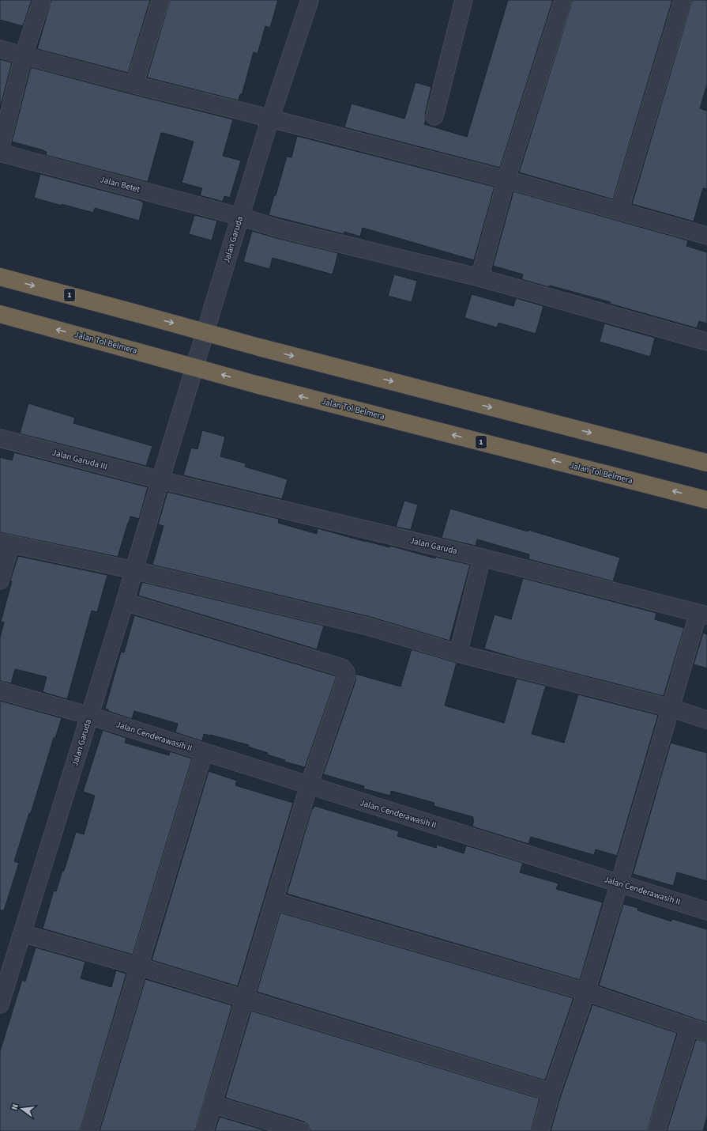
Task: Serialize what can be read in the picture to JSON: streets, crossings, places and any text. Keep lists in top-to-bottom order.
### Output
{
  "streets": {
    "highway": ["1", "Jalan Tol Belmera"],
    "street": [
      "Jalan Betet",
      "Jalan Garuda",
      "Jalan Garuda III",
      "Jalan Cenderawasih II"
    ]
  },
  "crossings": [
    ["Jalan Betet", "Jalan Garuda"],
    ["Jalan Garuda", "Jalan Garuda III"],
    ["Jalan Garuda", "Jalan Cenderawasih II"]
  ],
  "north": "left"
}
